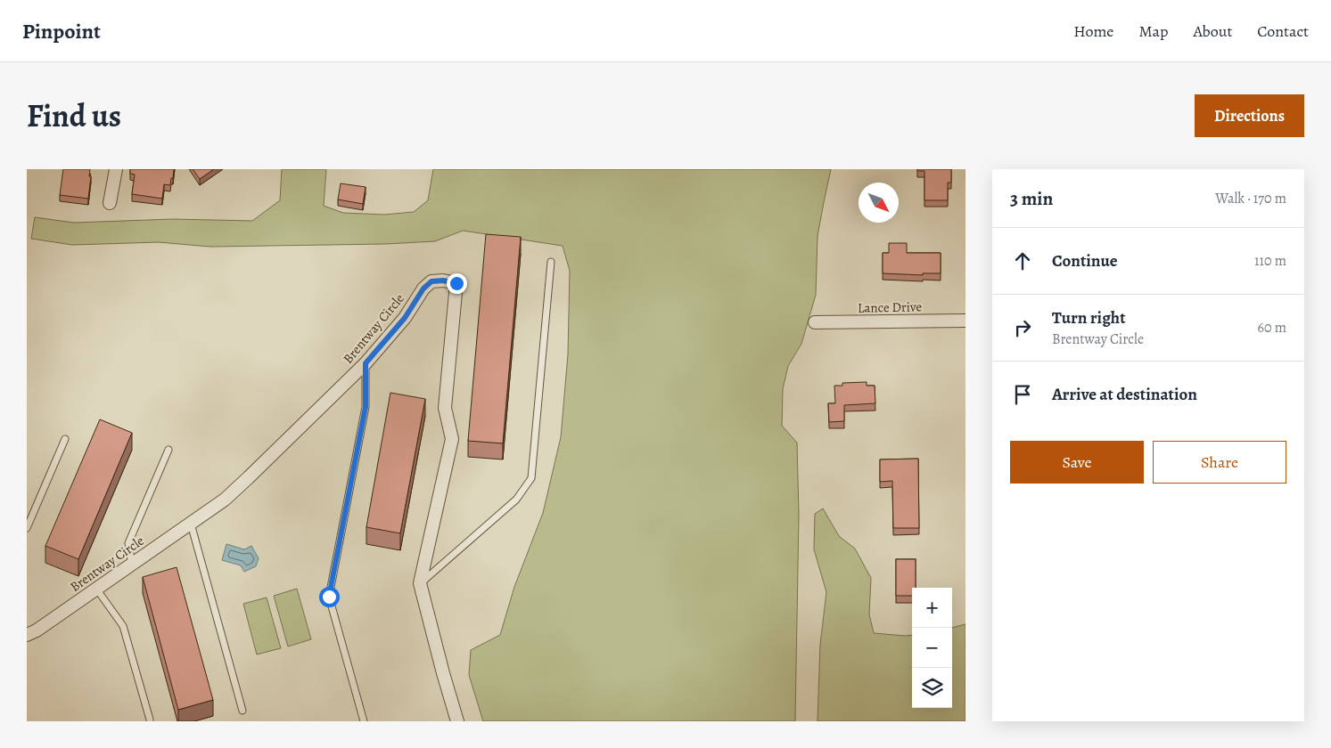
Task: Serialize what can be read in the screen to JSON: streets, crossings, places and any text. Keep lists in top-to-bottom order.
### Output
{
  "streets": {
    "street": ["Lance Drive", "Brentway Circle"]
  },
  "north": "bottom right",
  "page": {
    "header": "Pinpoint",
    "nav": [
      "Home",
      "Map",
      "About",
      "Contact"
    ],
    "title": "Find us",
    "buttons": [
      "Directions",
      ["Save", "Share"]
    ],
    "heading": ["3 min", "Walk · 170 m"],
    "list": [
      ["Continue", "110 m"],
      ["Turn right", "Brentway Circle", "60 m"],
      "Arrive at destination"
    ],
    "map_buttons": ["+", "−"]
  }
}
